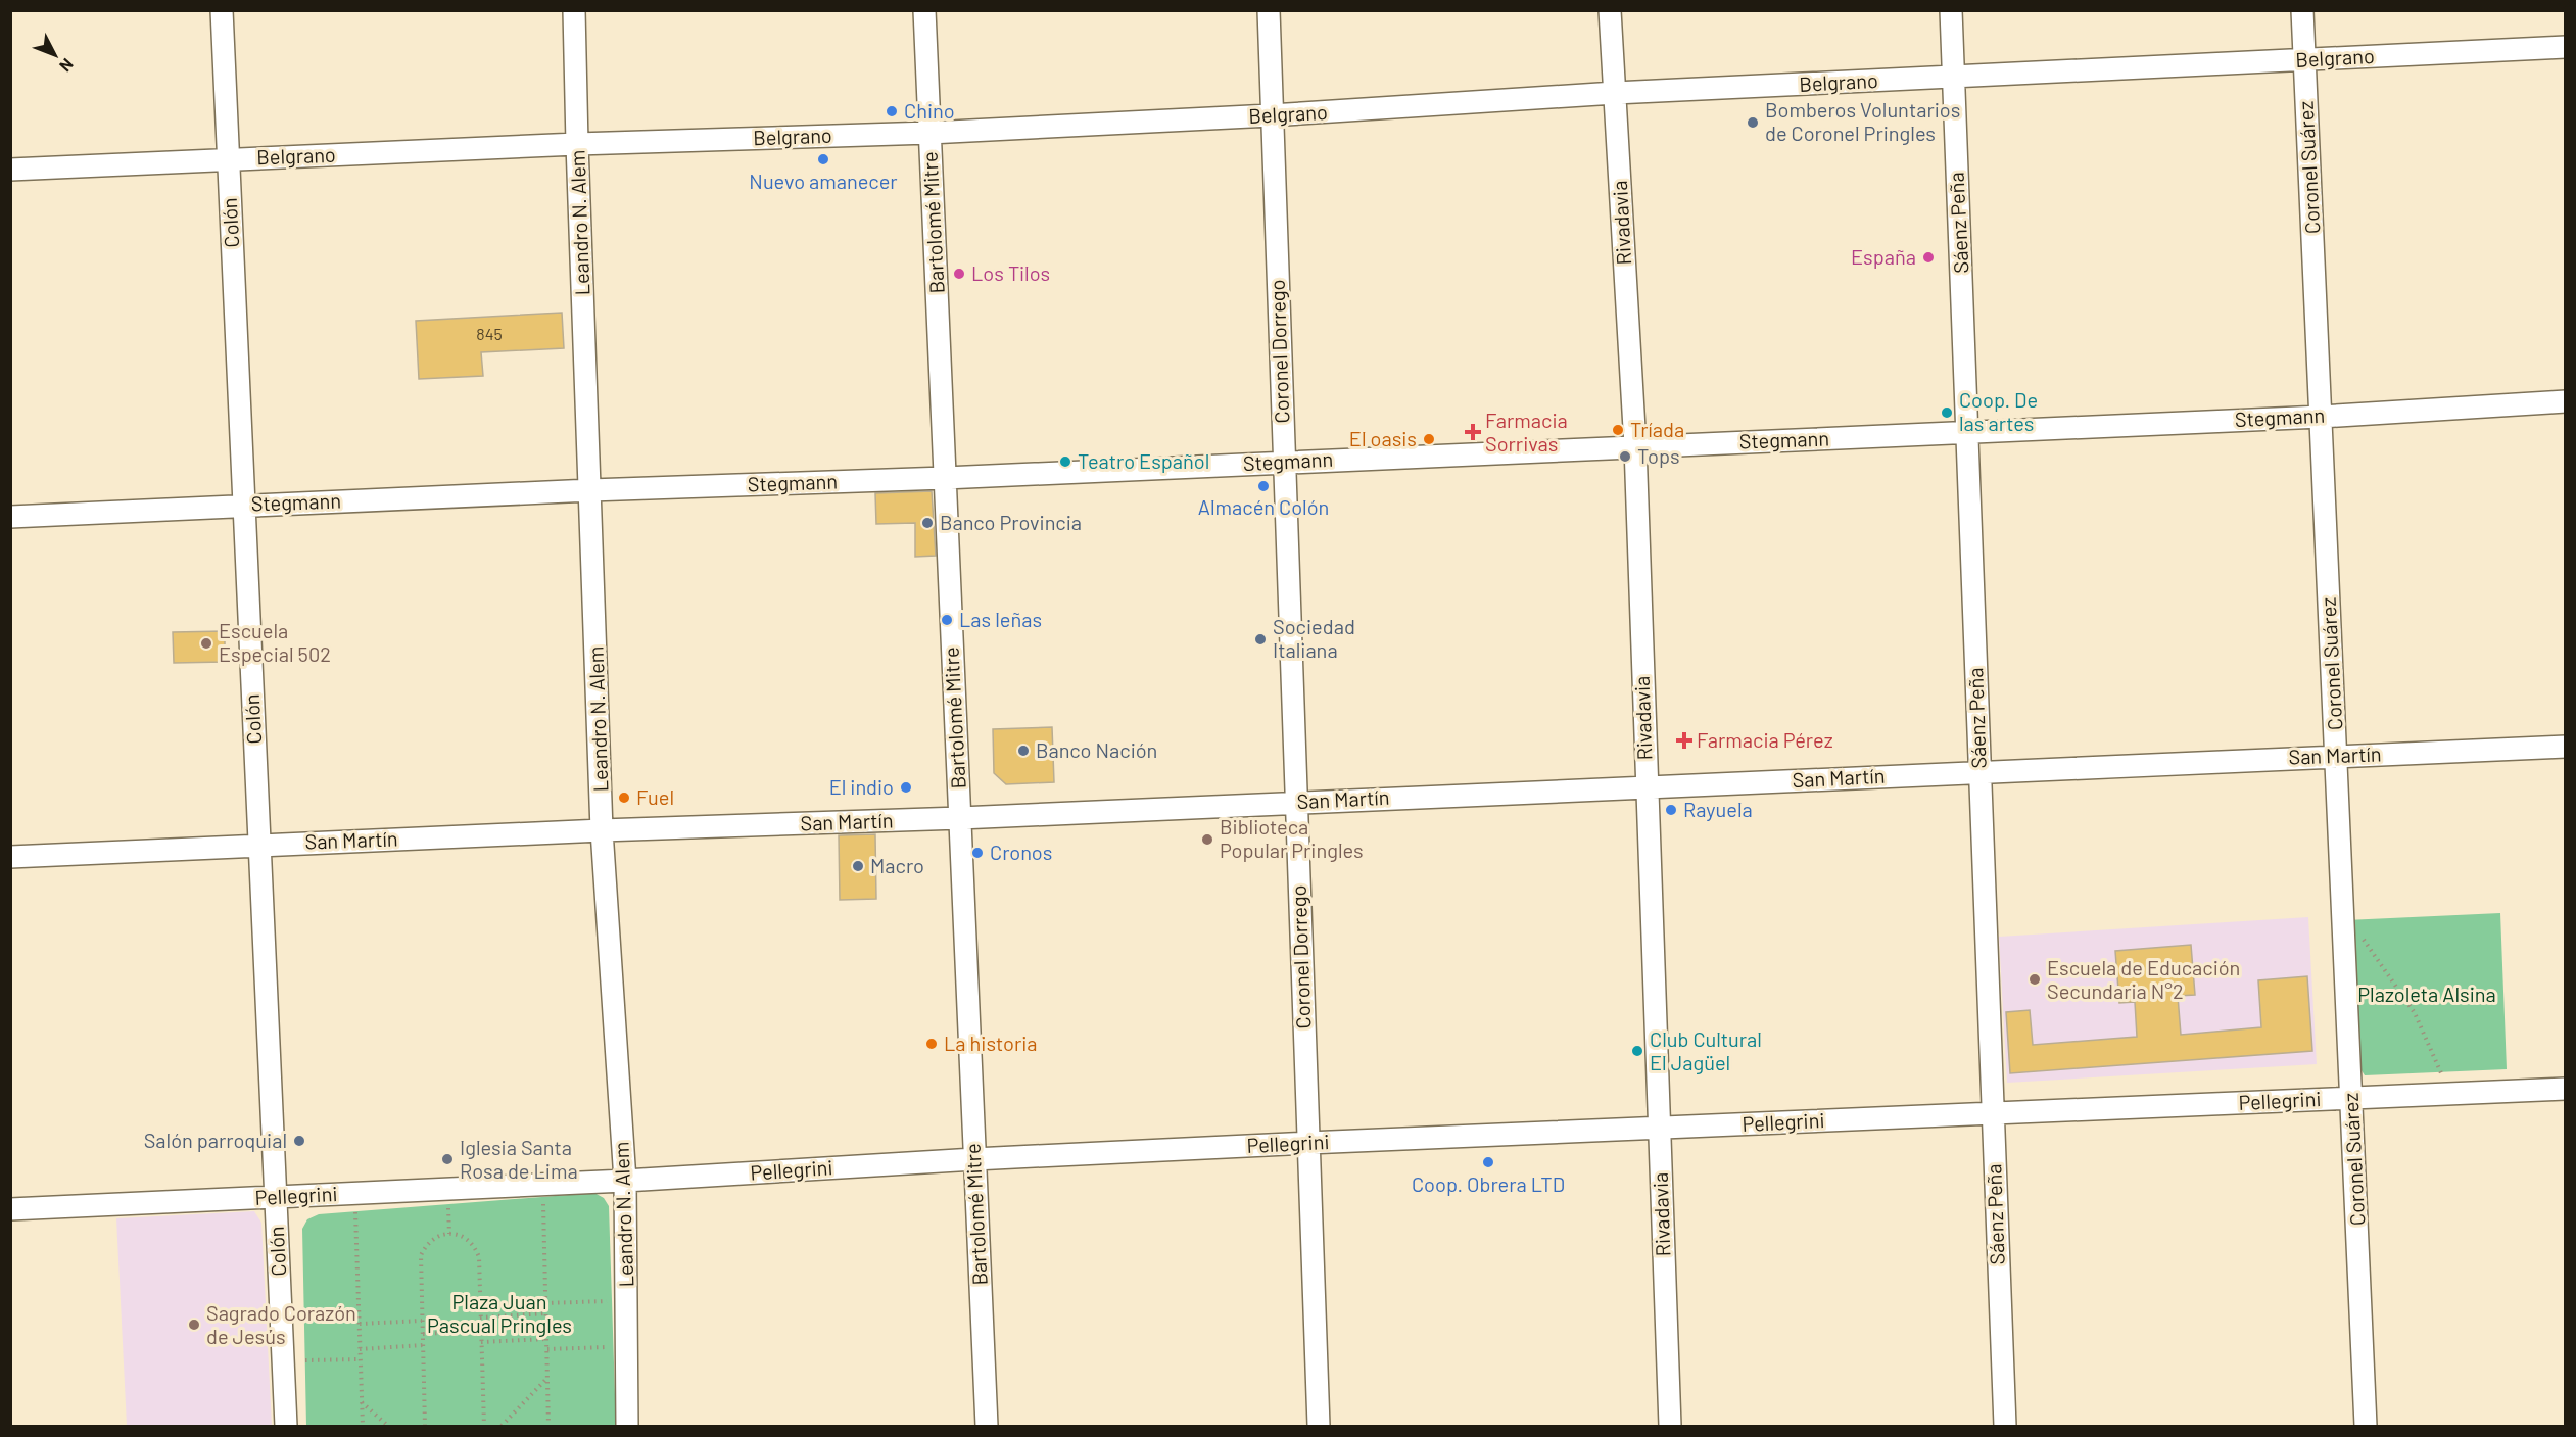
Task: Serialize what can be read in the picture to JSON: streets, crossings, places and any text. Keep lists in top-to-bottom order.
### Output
{
  "streets": {
    "street": [
      "Belgrano",
      "Coronel Suárez",
      "Colón",
      "Leandro N. Alem",
      "Bartolomé Mitre",
      "Rivadavia",
      "Sáenz Peña",
      "Coronel Dorrego",
      "Stegmann",
      "San Martín",
      "Pellegrini"
    ]
  },
  "crossings": [
    ["Belgrano", "Coronel Suárez"],
    ["Belgrano", "Colón"],
    ["Belgrano", "Leandro N. Alem"],
    ["Belgrano", "Bartolomé Mitre"],
    ["Belgrano", "Rivadavia"],
    ["Belgrano", "Sáenz Peña"],
    ["Belgrano", "Coronel Dorrego"],
    ["Coronel Suárez", "Stegmann"],
    ["Coronel Suárez", "San Martín"],
    ["Coronel Suárez", "Pellegrini"],
    ["Colón", "Stegmann"],
    ["Colón", "San Martín"],
    ["Colón", "Pellegrini"],
    ["Leandro N. Alem", "Stegmann"],
    ["Leandro N. Alem", "San Martín"],
    ["Leandro N. Alem", "Pellegrini"],
    ["Bartolomé Mitre", "Stegmann"],
    ["Bartolomé Mitre", "San Martín"],
    ["Bartolomé Mitre", "Pellegrini"],
    ["Rivadavia", "Stegmann"],
    ["Rivadavia", "San Martín"],
    ["Rivadavia", "Pellegrini"],
    ["Sáenz Peña", "Stegmann"],
    ["Sáenz Peña", "San Martín"],
    ["Sáenz Peña", "Pellegrini"],
    ["Coronel Dorrego", "Stegmann"],
    ["Coronel Dorrego", "San Martín"],
    ["Coronel Dorrego", "Pellegrini"]
  ],
  "parks": ["Plazoleta Alsina", "Plaza Juan Pascual Pringles"],
  "places": {
    "other": [
      "Chino",
      "Bomberos Voluntarios de Coronel Pringles",
      "Nuevo amanecer",
      "España",
      "Los Tilos",
      "Coop. De las artes",
      "Tríada",
      "El oasis",
      "Tops",
      "Teatro Español",
      "Almacén Colón",
      "Banco Provincia",
      "Las leñas",
      "Sociedad Italiana",
      "Escuela Especial 502",
      "Banco Nación",
      "El indio",
      "Fuel",
      "Rayuela",
      "Biblioteca Popular Pringles",
      "Cronos",
      "Macro",
      "Escuela de Educación Secundaria N°2",
      "La historia",
      "Club Cultural El Jagüel",
      "Salón parroquial",
      "Iglesia Santa Rosa de Lima",
      "Coop. Obrera LTD",
      "Sagrado Corazón de Jesús"
    ],
    "health": ["Farmacia Sorrivas", "Farmacia Pérez"]
  },
  "house_numbers": ["845"],
  "north": "bottom right"
}
